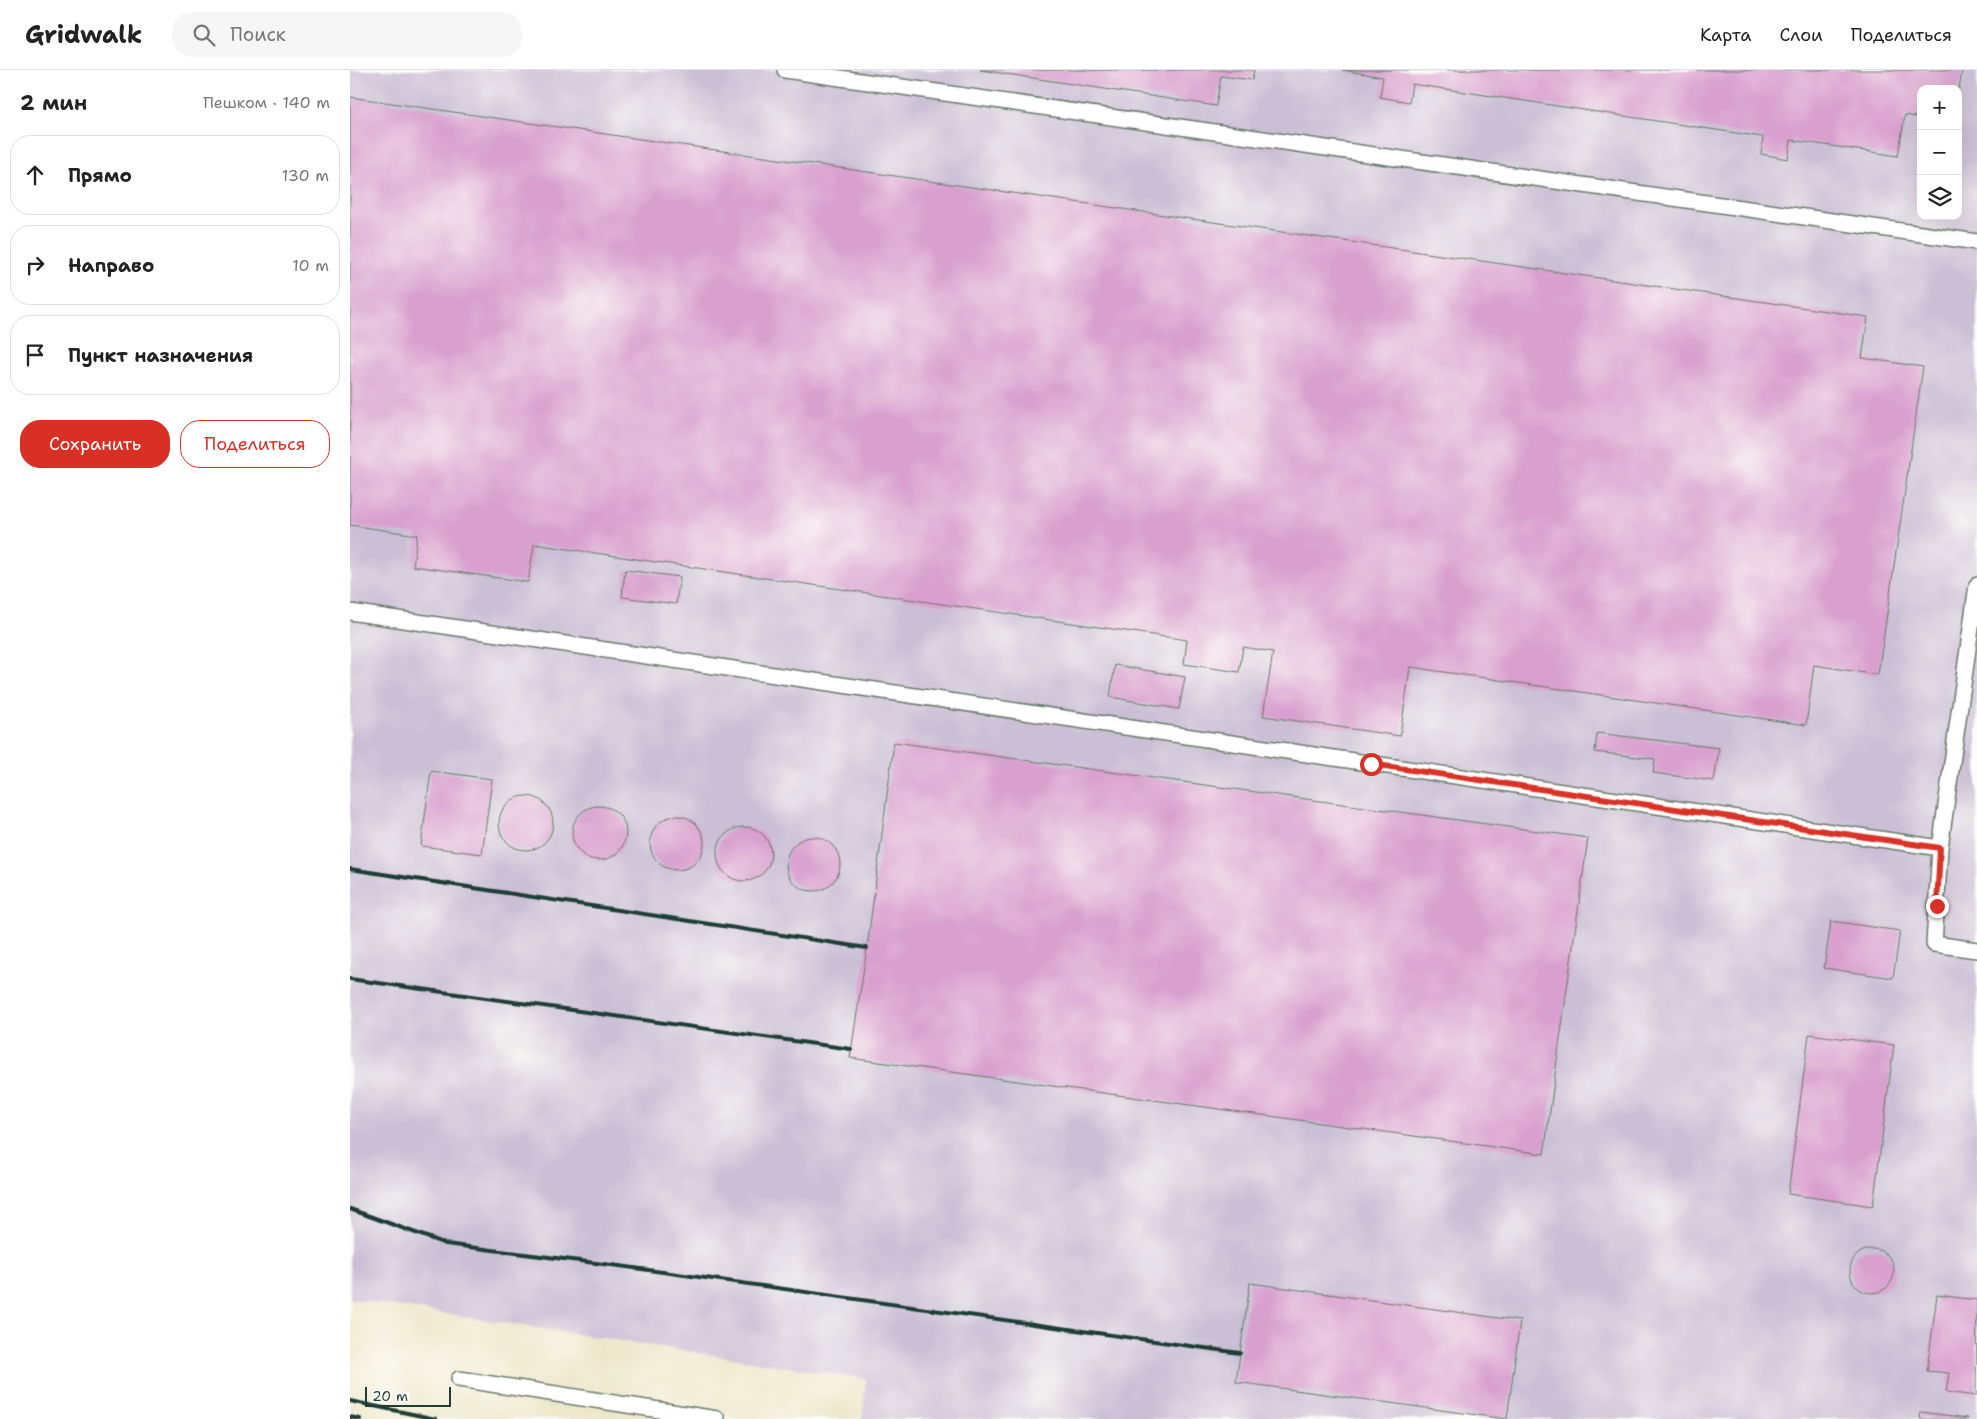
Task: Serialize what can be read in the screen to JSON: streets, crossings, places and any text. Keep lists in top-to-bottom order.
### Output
{
  "scale_bar": "20 m",
  "page": {
    "header": "Gridwalk",
    "search": "Поиск",
    "nav": ["Карта", "Слои", "Поделиться"],
    "heading": ["2 мин", "Пешком · 140 m"],
    "map_buttons": ["+", "−"],
    "list": [
      ["Прямо", "130 m"],
      ["Направо", "10 m"],
      "Пункт назначения"
    ],
    "buttons": ["Сохранить", "Поделиться"],
    "scale": "20 m"
  }
}
